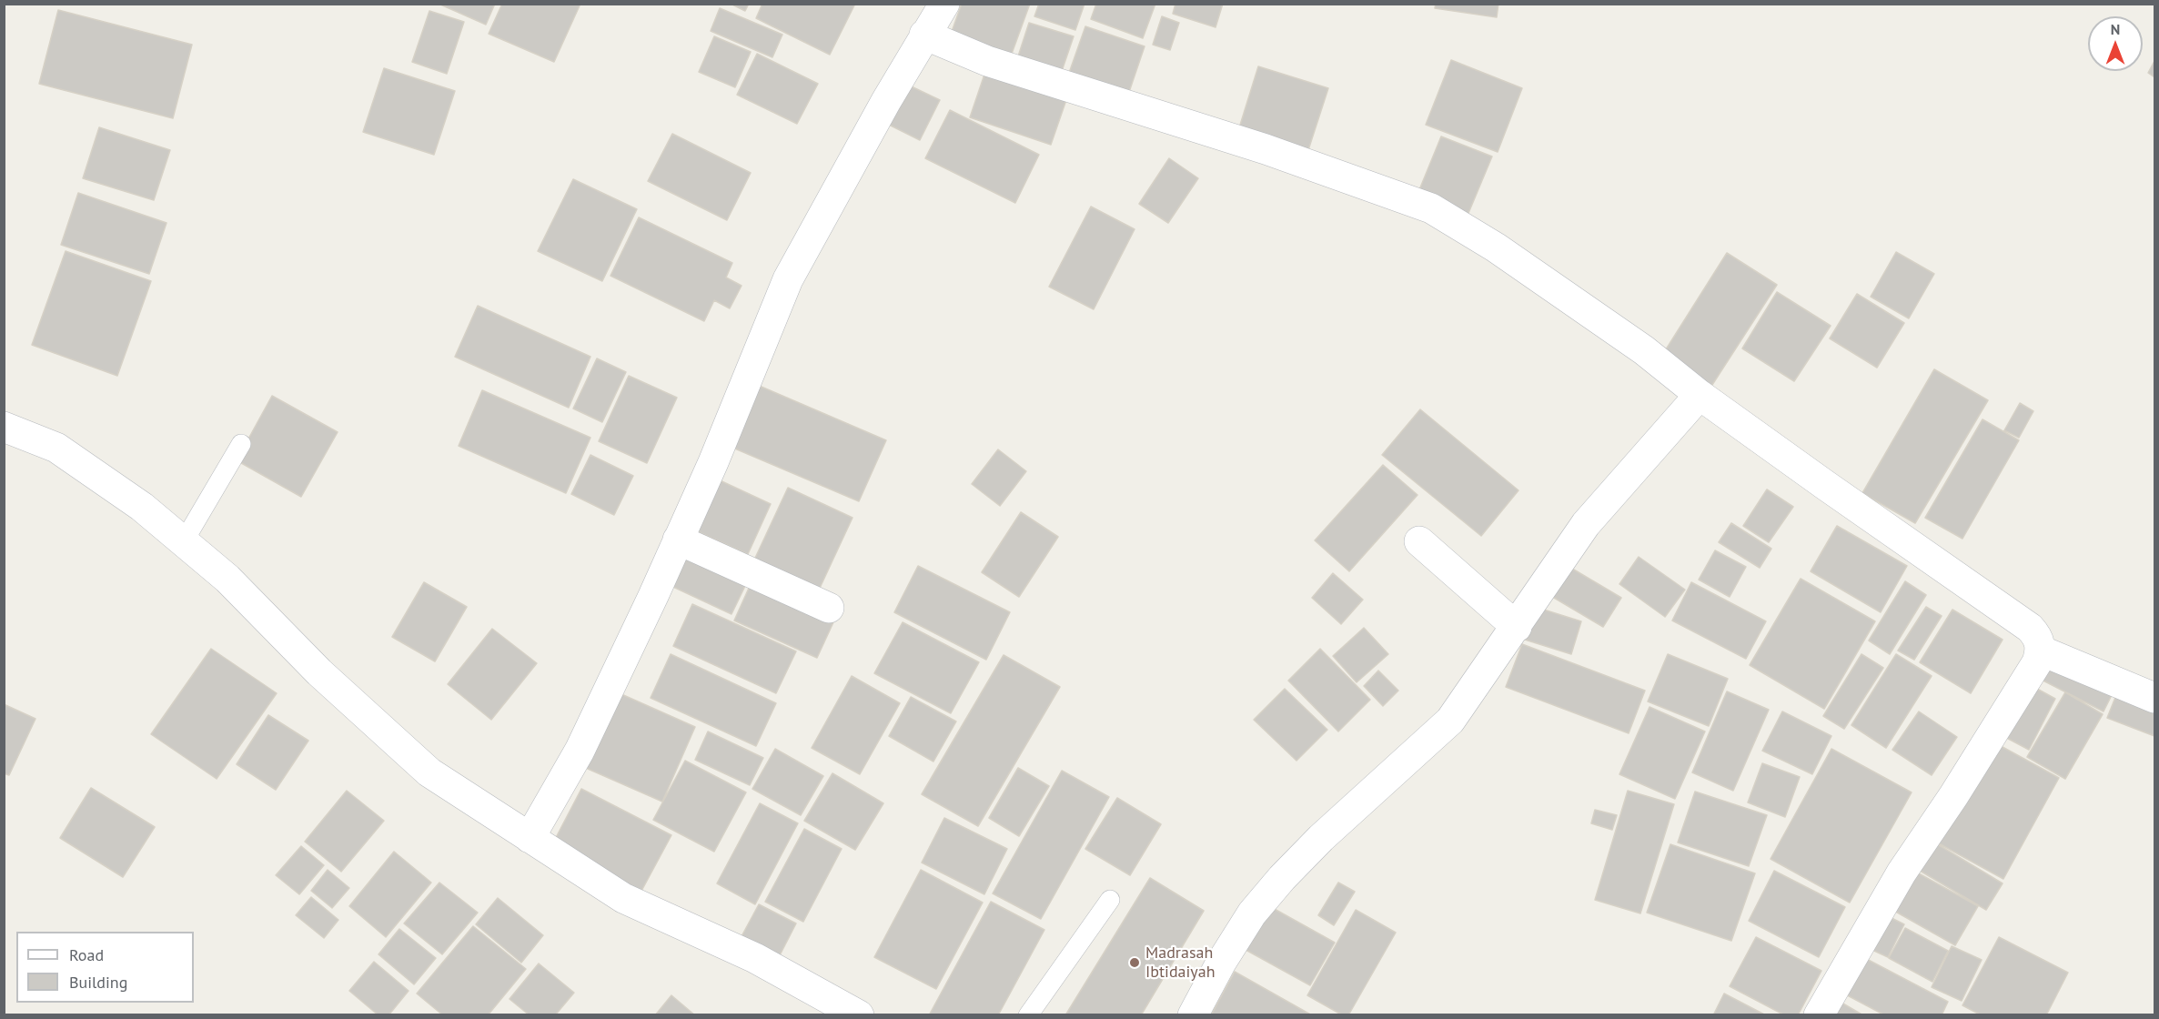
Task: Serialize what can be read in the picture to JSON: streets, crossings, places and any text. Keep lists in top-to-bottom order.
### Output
{
  "places": ["Madrasah Ibtidaiyah"],
  "legend": ["Road", "Building"],
  "north": "top"
}
